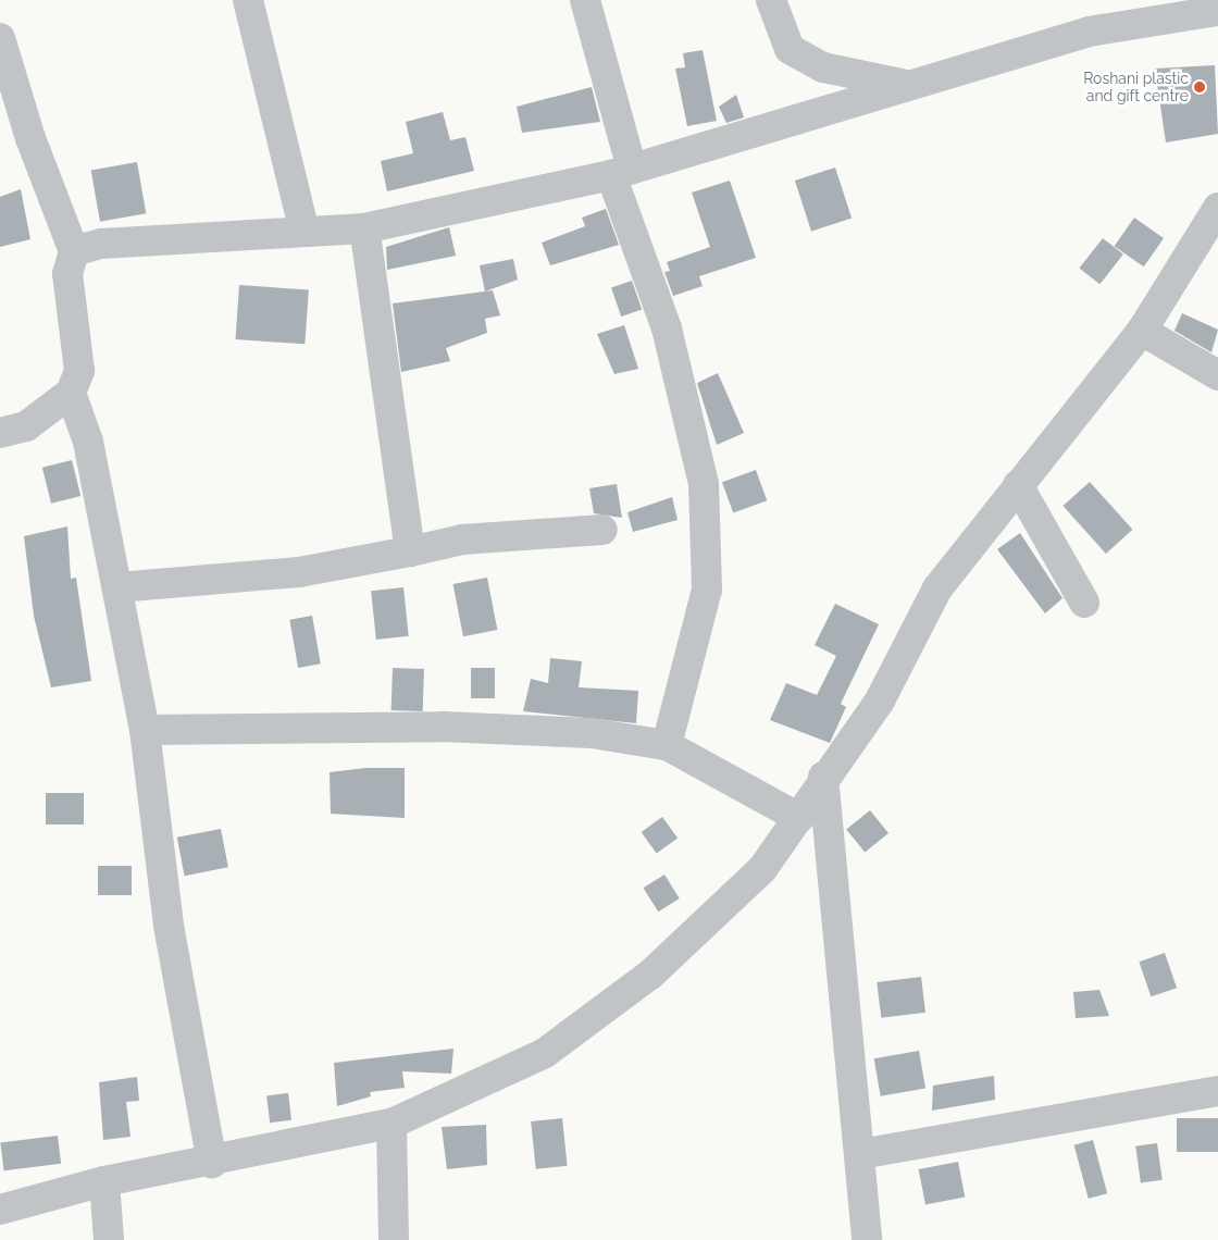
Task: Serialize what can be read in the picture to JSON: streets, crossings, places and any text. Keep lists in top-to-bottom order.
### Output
{
  "places": ["Roshani plastic and gift centre"]
}
